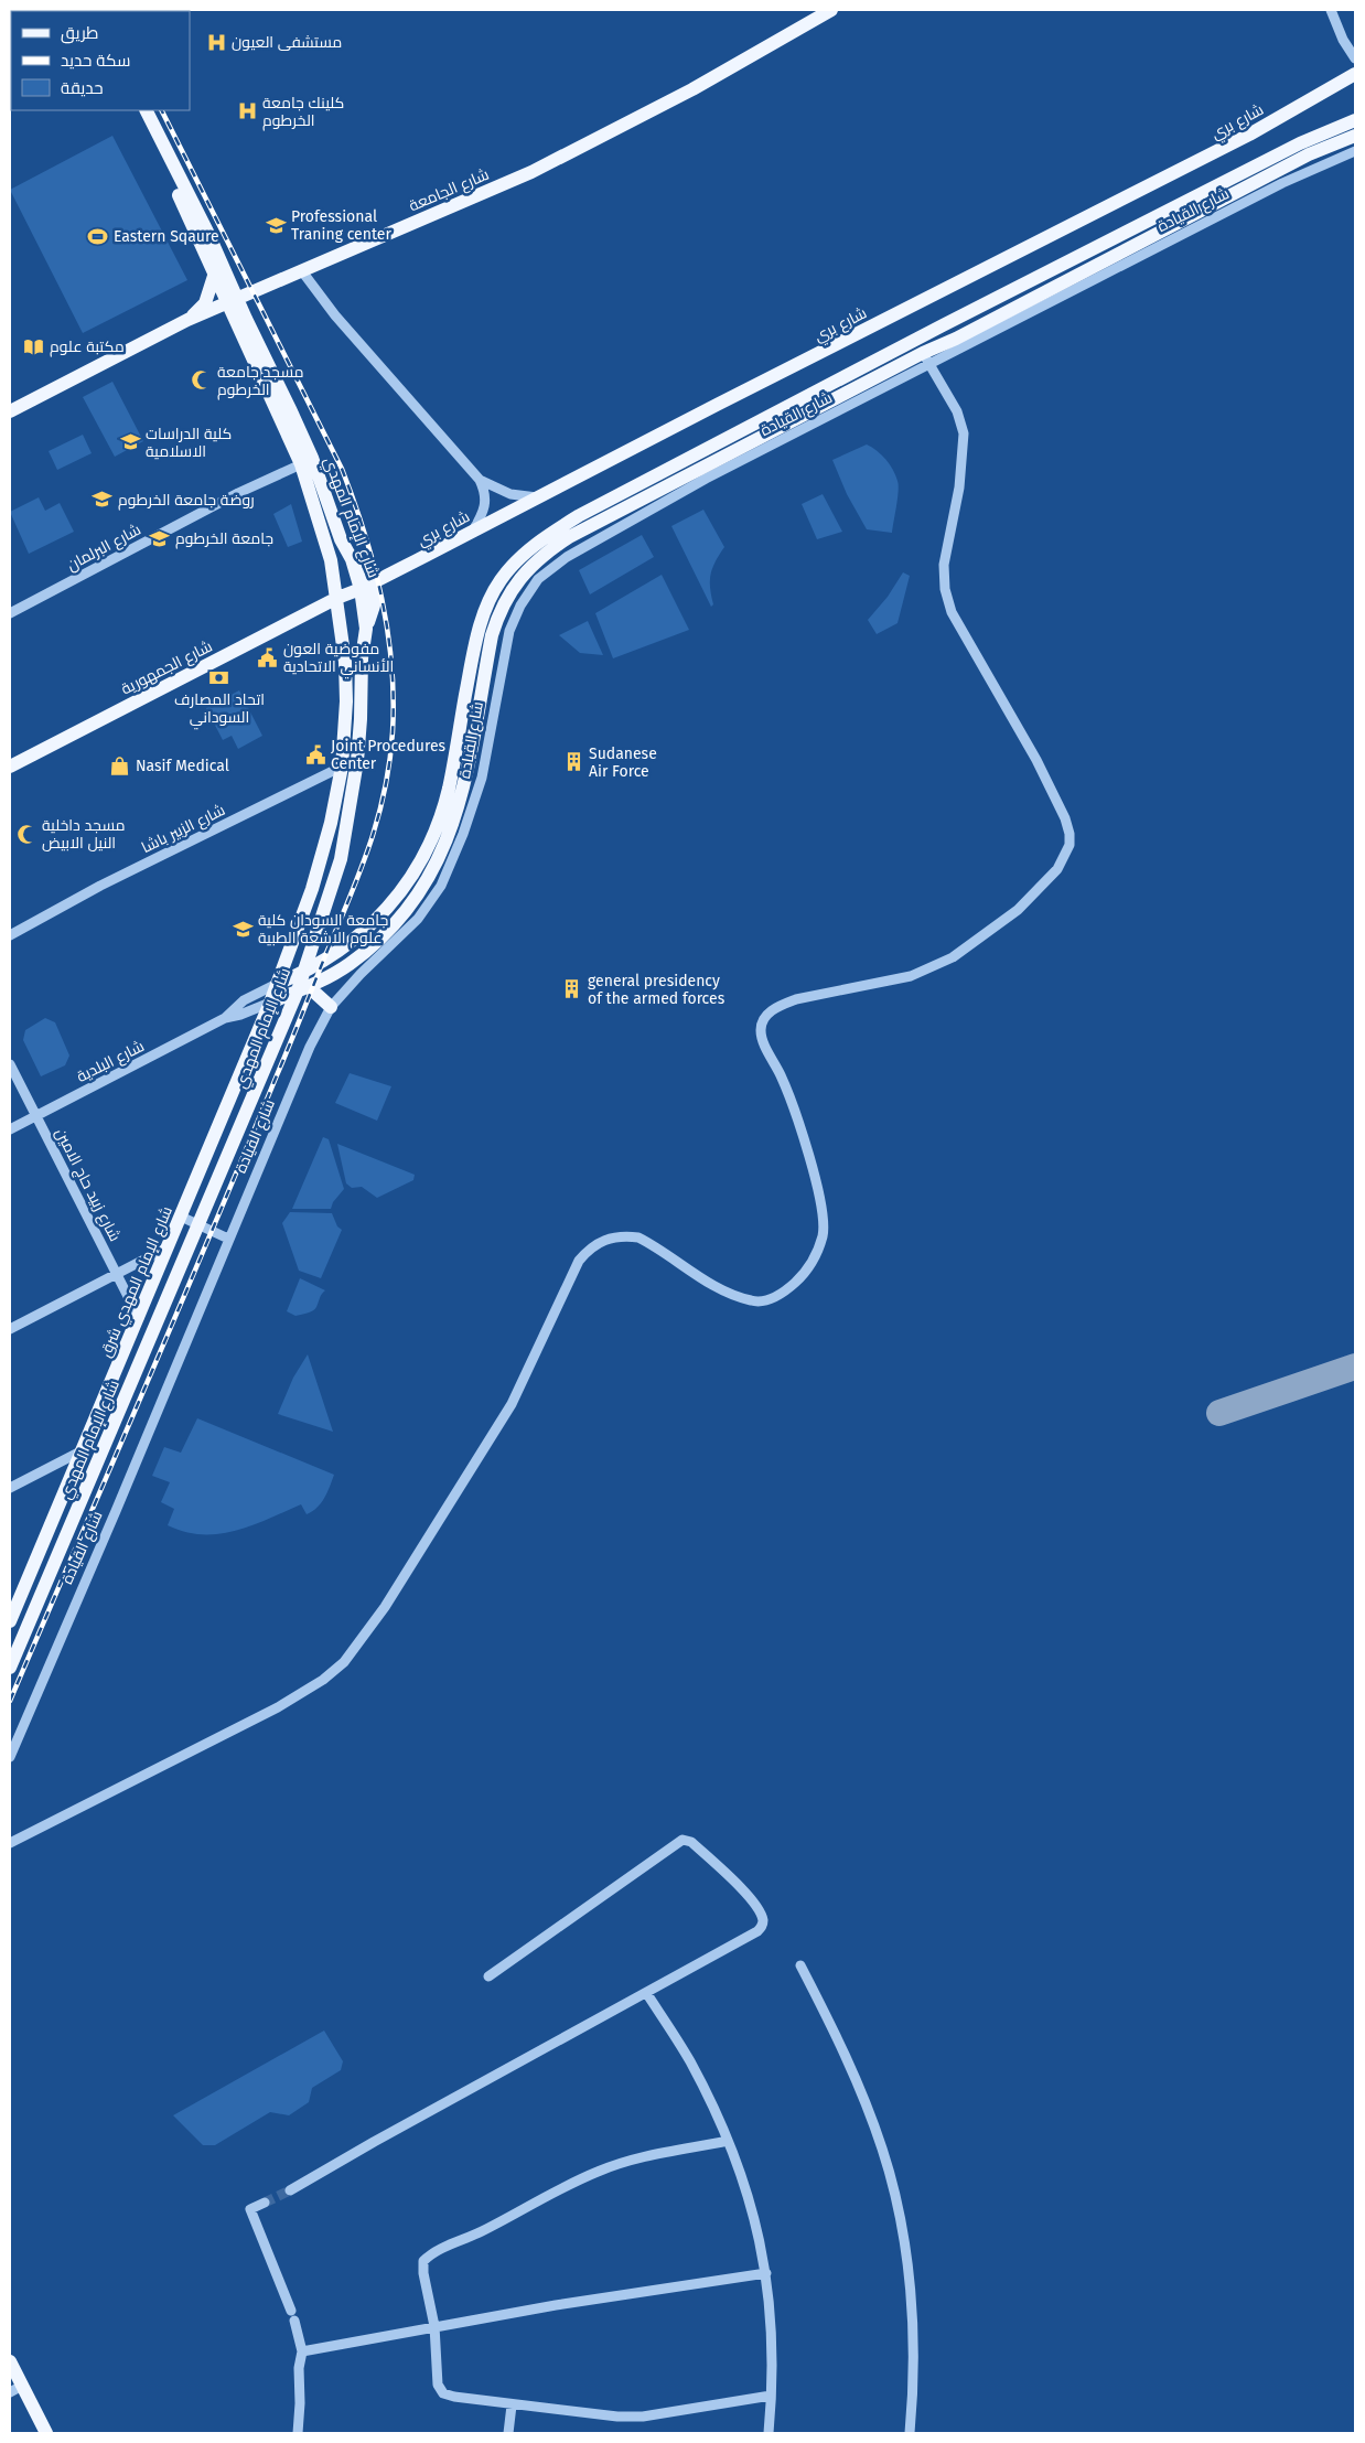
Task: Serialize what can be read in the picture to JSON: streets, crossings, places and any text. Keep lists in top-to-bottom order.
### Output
{
  "streets": {
    "main road": [
      "شارع بري",
      "شارع الجامعة",
      "شارع القيادة",
      "شارع الإمام المهدي",
      "شارع الجمهورية",
      "شارع الإمام المهدي شرق"
    ],
    "street": [
      "شارع البرلمان",
      "شارع الزبير باشا",
      "شارع البلدية",
      "شارع زبيد حاج الامين"
    ]
  },
  "crossings": [
    ["شارع بري", "شارع الإمام المهدي"],
    ["شارع بري", "شارع الجمهورية"],
    ["شارع الجامعة", "شارع الإمام المهدي"],
    ["شارع القيادة", "شارع الإمام المهدي"],
    ["شارع القيادة", "شارع الإمام المهدي شرق"],
    ["شارع الإمام المهدي", "شارع البرلمان"],
    ["شارع الإمام المهدي", "شارع الجمهورية"],
    ["شارع الإمام المهدي", "شارع الزبير باشا"],
    ["شارع الإمام المهدي", "شارع الإمام المهدي شرق"],
    ["شارع البلدية", "شارع زبيد حاج الامين"],
    ["شارع زبيد حاج الامين", "شارع الإمام المهدي شرق"]
  ],
  "places": {
    "hospital": ["مستشفى العيون", "كلينك جامعة الخرطوم"],
    "school or university": [
      "Professional Traning center",
      "كلية الدراسات الاسلامية",
      "روضة جامعة الخرطوم",
      "جامعة الخرطوم",
      "جامعة السودان كلية علوم الاشعة الطبية"
    ],
    "sports": ["Eastern Sqaure"],
    "library": ["مكتبة علوم"],
    "mosque": ["مسجد جامعة الخرطوم", "مسجد داخلية النيل الابيض"],
    "public building": ["مفوضية العون الأنساني الاتحادية", "Joint Procedures Center"],
    "bank": ["اتحاد المصارف السوداني"],
    "building": ["Sudanese Air Force", "general presidency of the armed forces"],
    "shop": ["Nasif Medical"]
  },
  "legend": ["طريق", "سكة حديد", "حديقة"]
}
